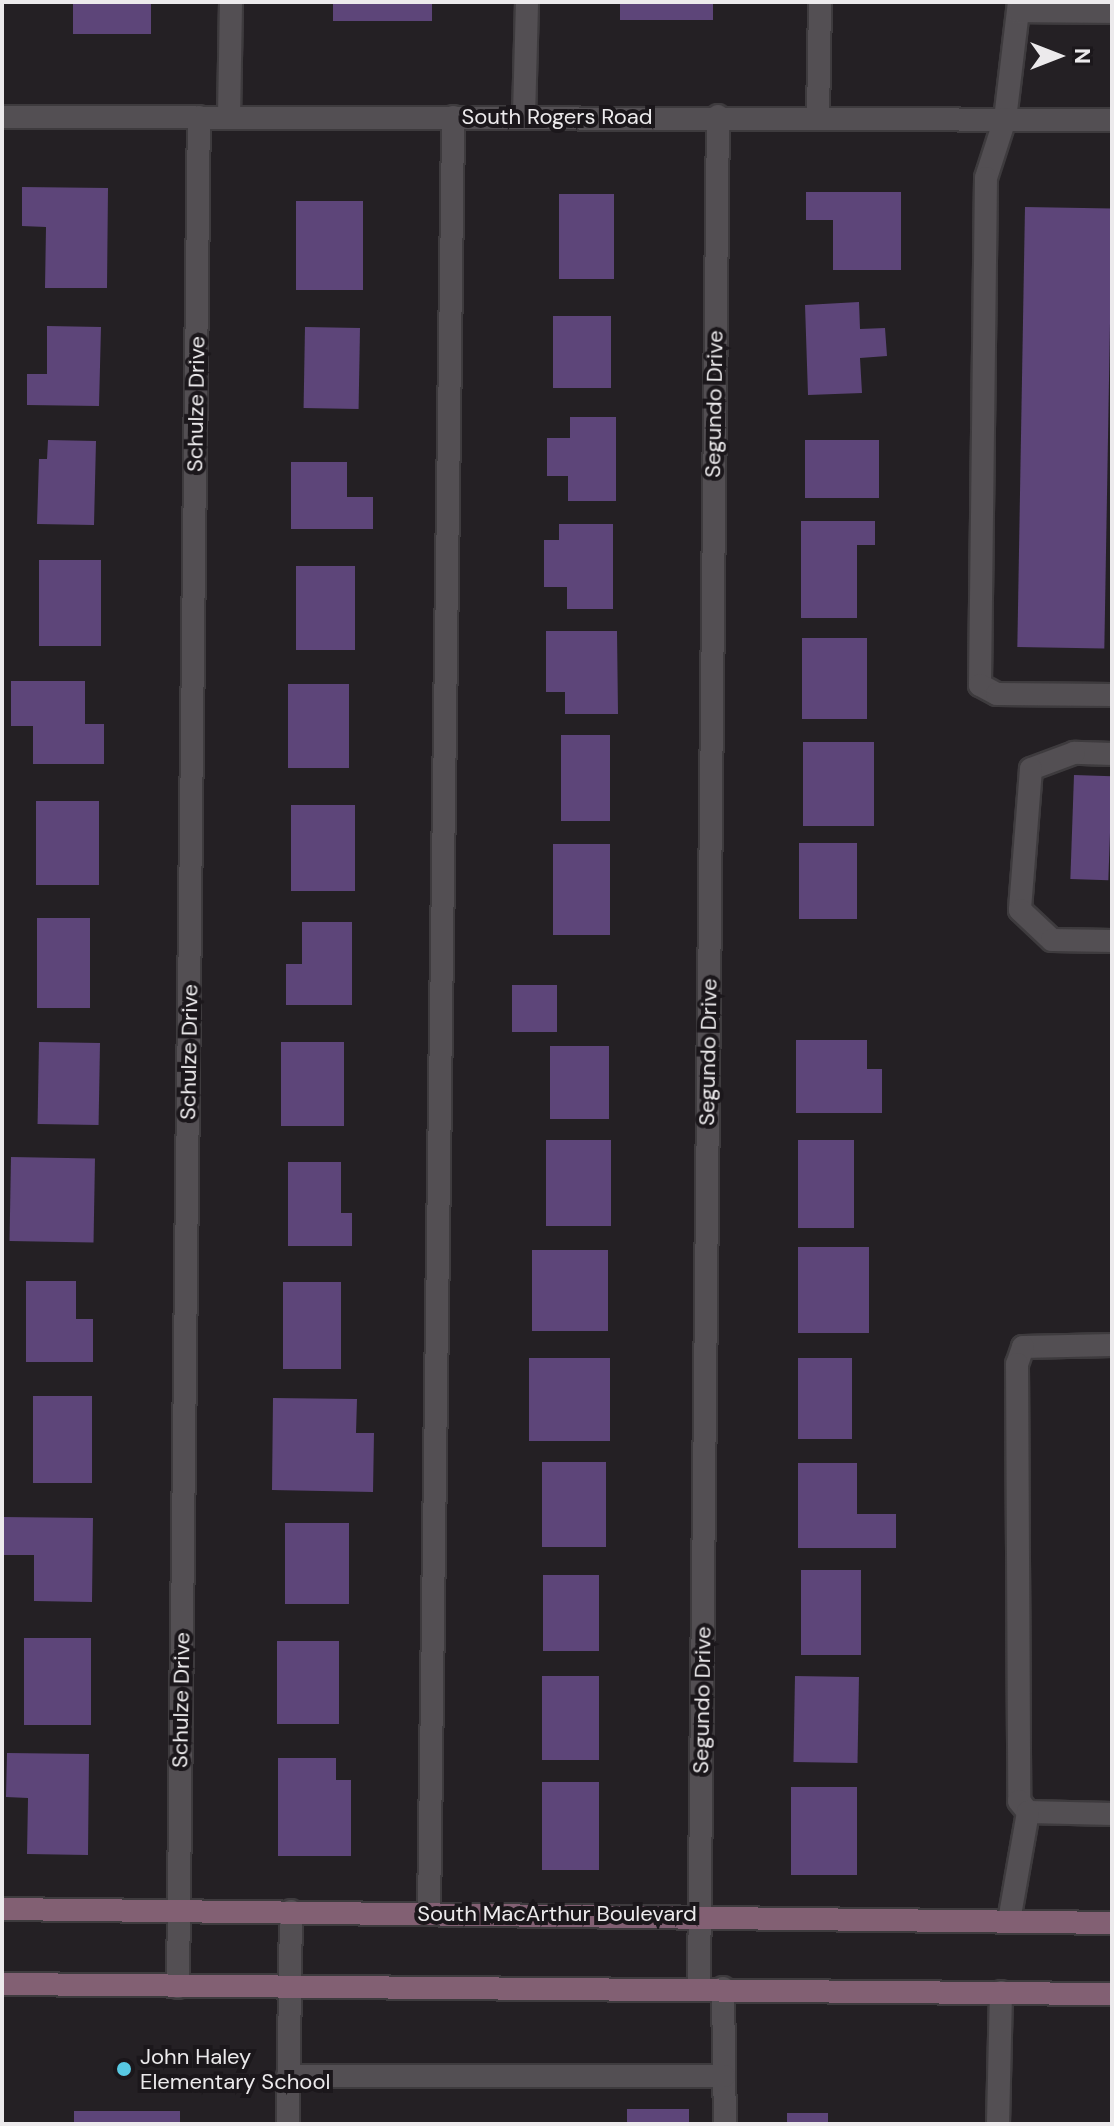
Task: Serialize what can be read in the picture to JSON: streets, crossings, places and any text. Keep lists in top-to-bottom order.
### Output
{
  "streets": {
    "main road": ["South MacArthur Boulevard"],
    "street": ["South Rogers Road", "Schulze Drive", "Segundo Drive"]
  },
  "crossings": [
    ["South Rogers Road", "Schulze Drive"],
    ["South Rogers Road", "Segundo Drive"],
    ["Schulze Drive", "South MacArthur Boulevard"],
    ["Segundo Drive", "South MacArthur Boulevard"]
  ],
  "places": ["John Haley Elementary School"],
  "north": "right"
}
